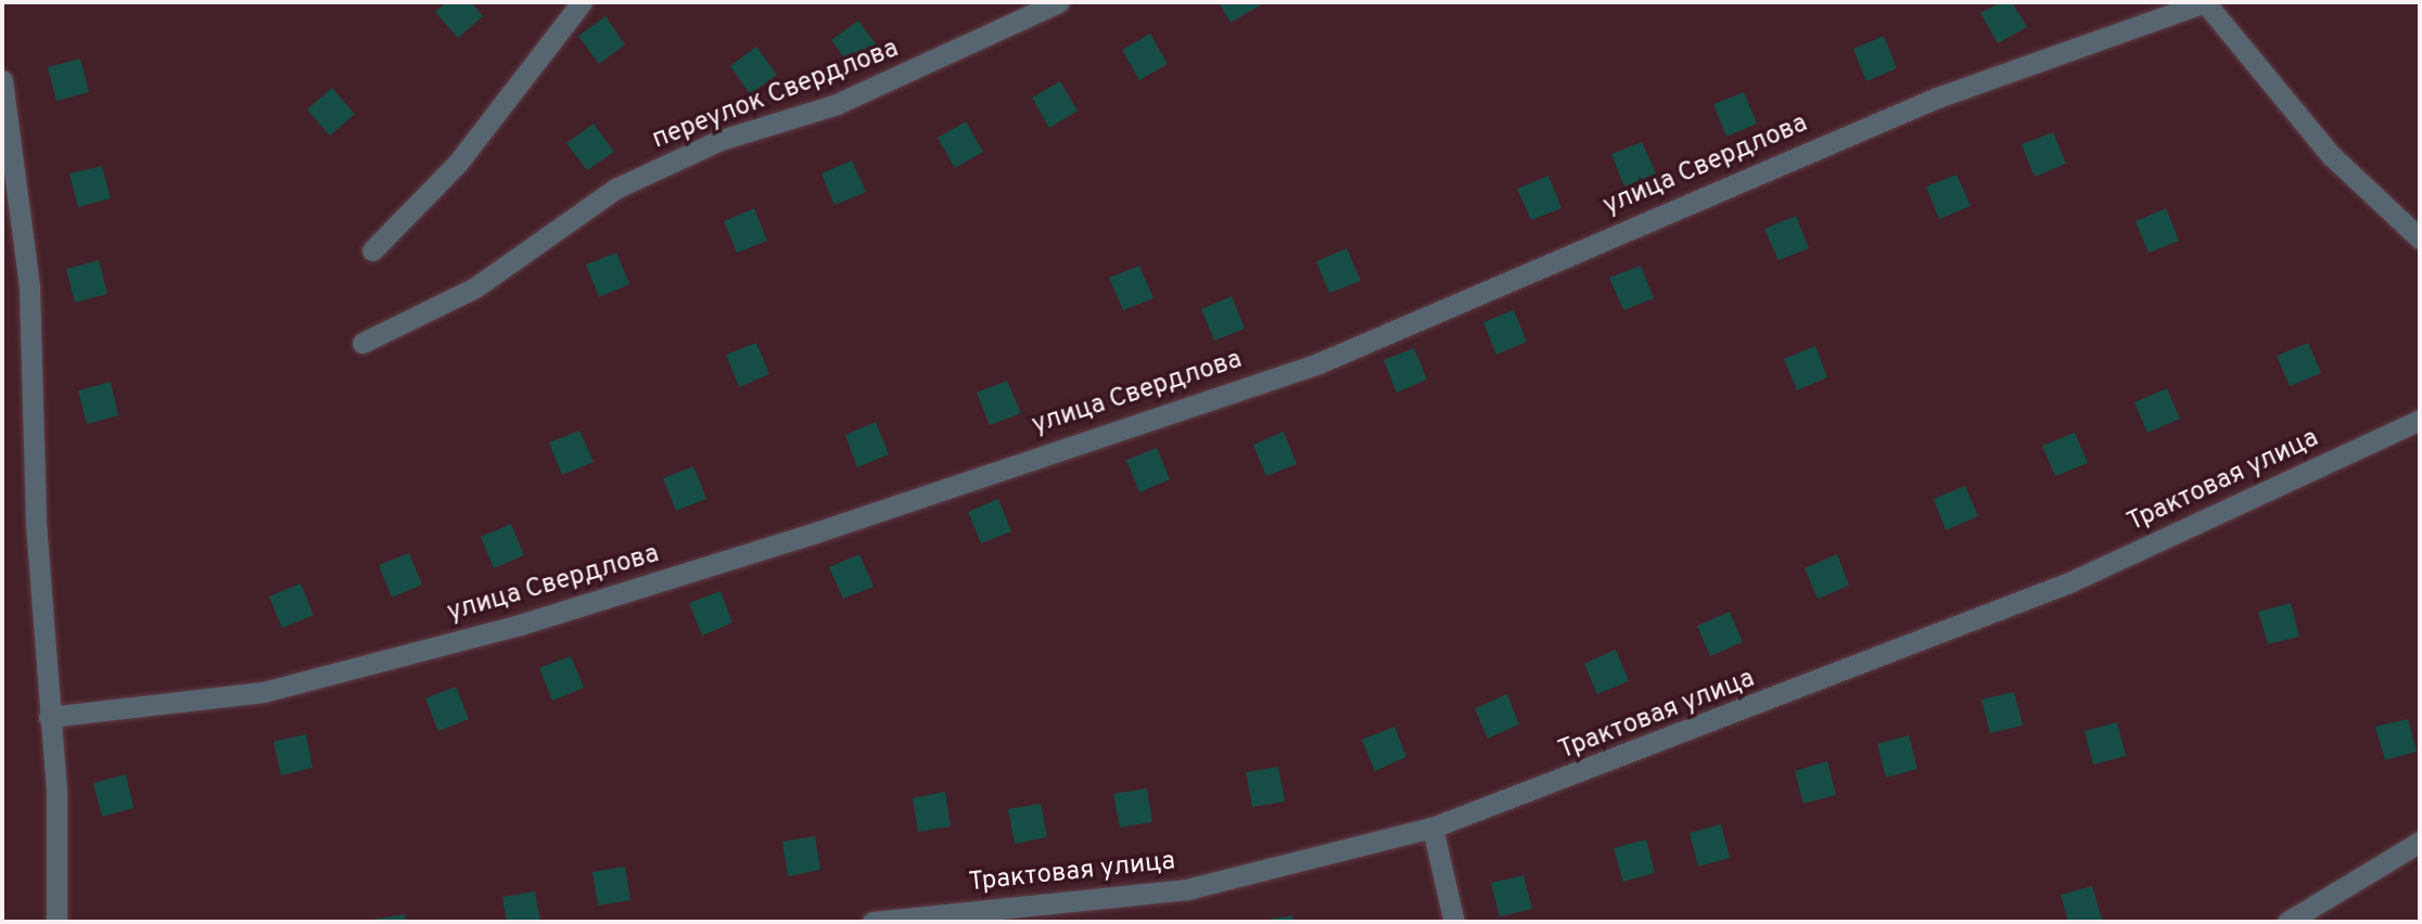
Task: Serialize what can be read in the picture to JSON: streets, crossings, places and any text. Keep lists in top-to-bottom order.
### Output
{
  "streets": {
    "street": ["переулок Свердлова", "улица Свердлова", "Трактовая улица"]
  }
}
